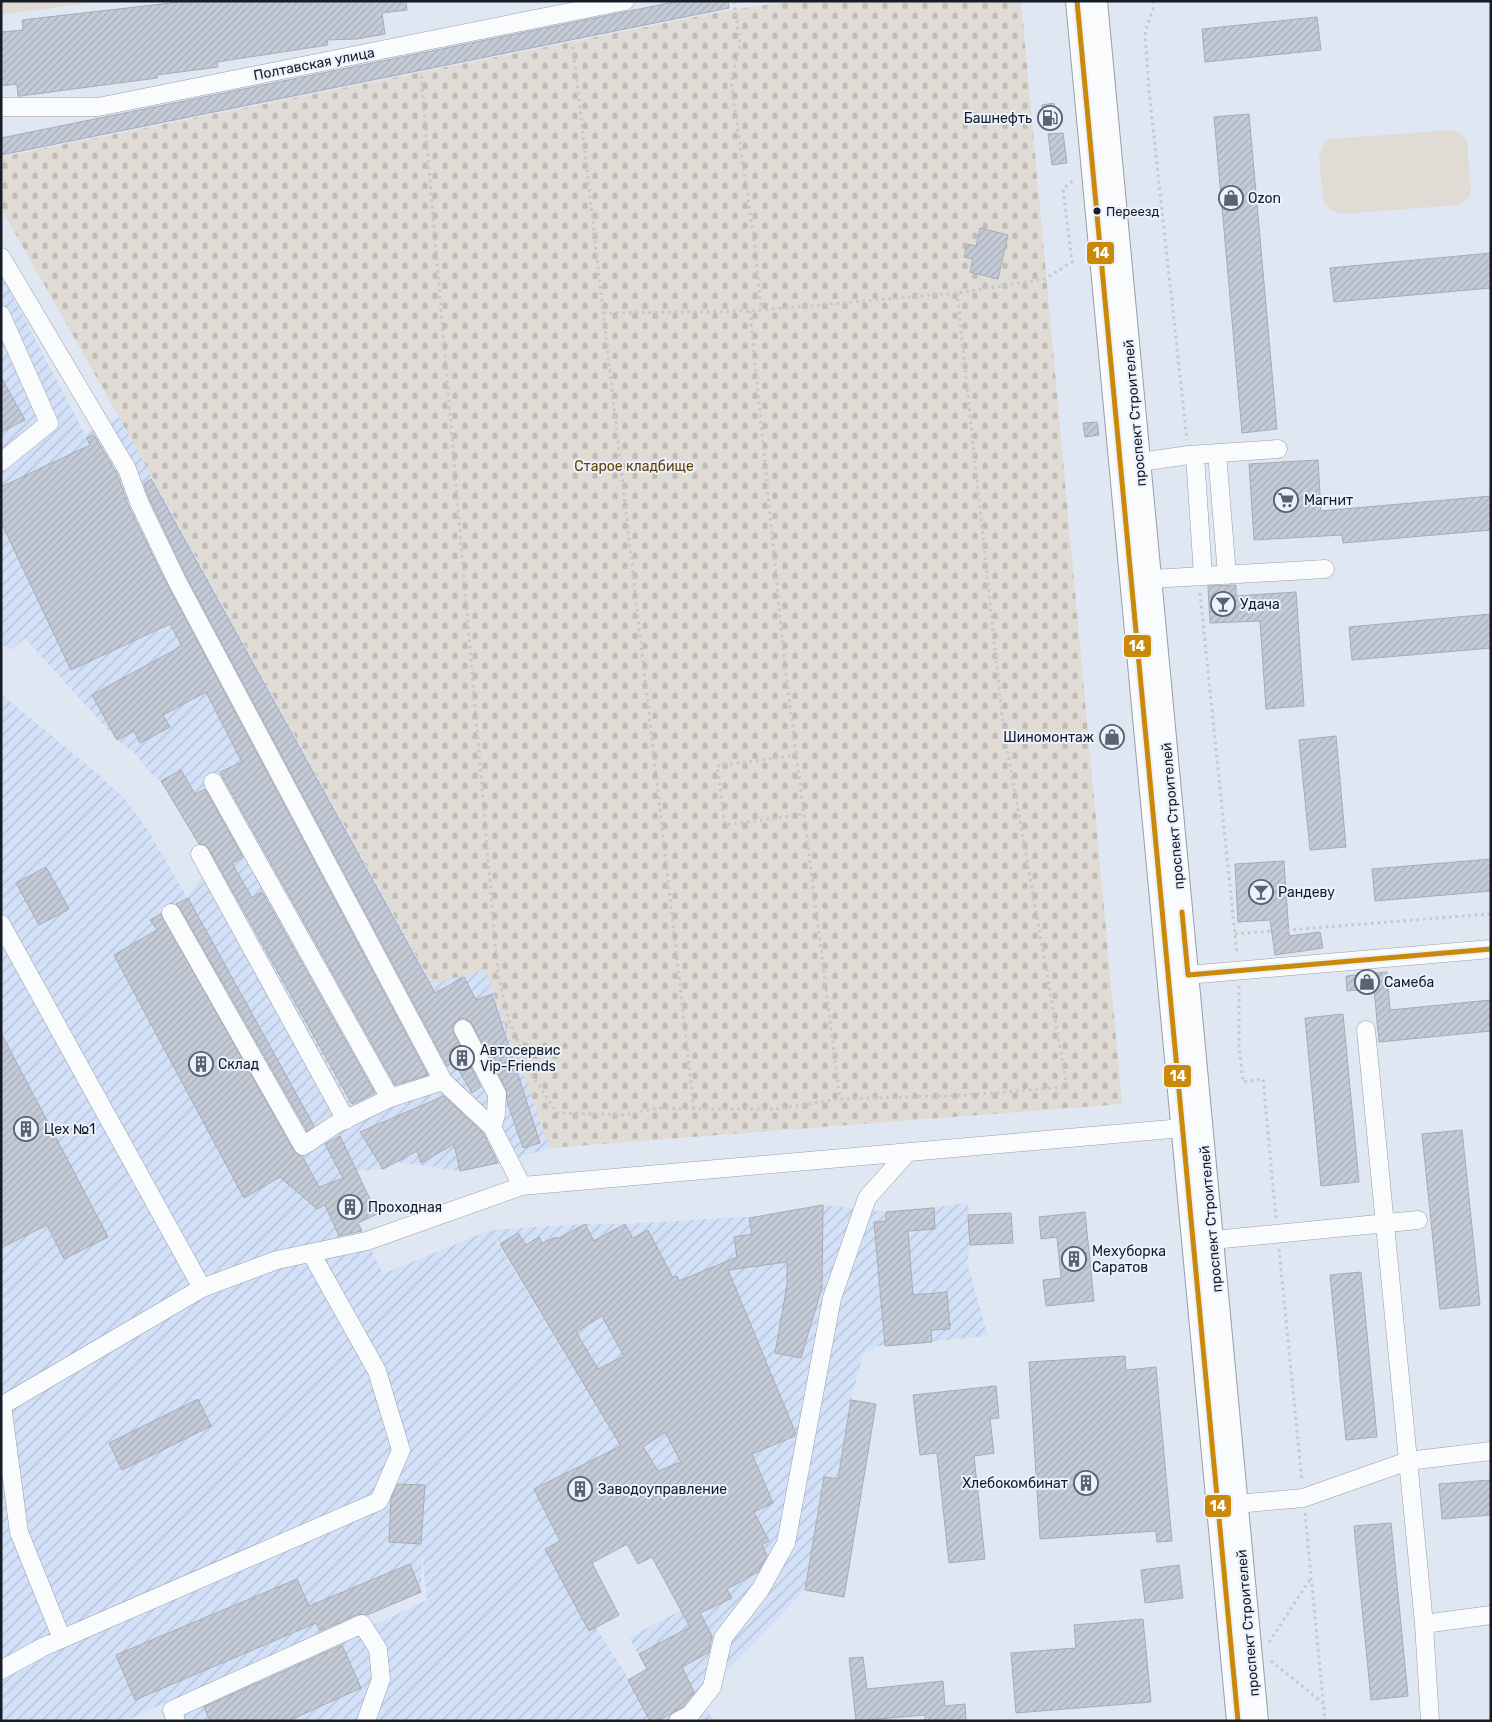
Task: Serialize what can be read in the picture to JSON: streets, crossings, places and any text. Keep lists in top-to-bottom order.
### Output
{
  "streets": {
    "main road": ["проспект Строителей"],
    "street": ["Полтавская улица"]
  },
  "parks": ["Старое кладбище"],
  "places": {
    "fuel station": ["Башнефть"],
    "shop": ["Ozon", "Шиномонтаж", "Самеба"],
    "other": ["Переезд"],
    "supermarket": ["Магнит"],
    "bar": ["Удача", "Рандеву"],
    "building": [
      "Автосервис Vip-Friends",
      "Склад",
      "Цех №1",
      "Проходная",
      "Мехуборка Саратов",
      "Хлебокомбинат",
      "Заводоуправление"
    ]
  },
  "lines": ["transit line 14"]
}
